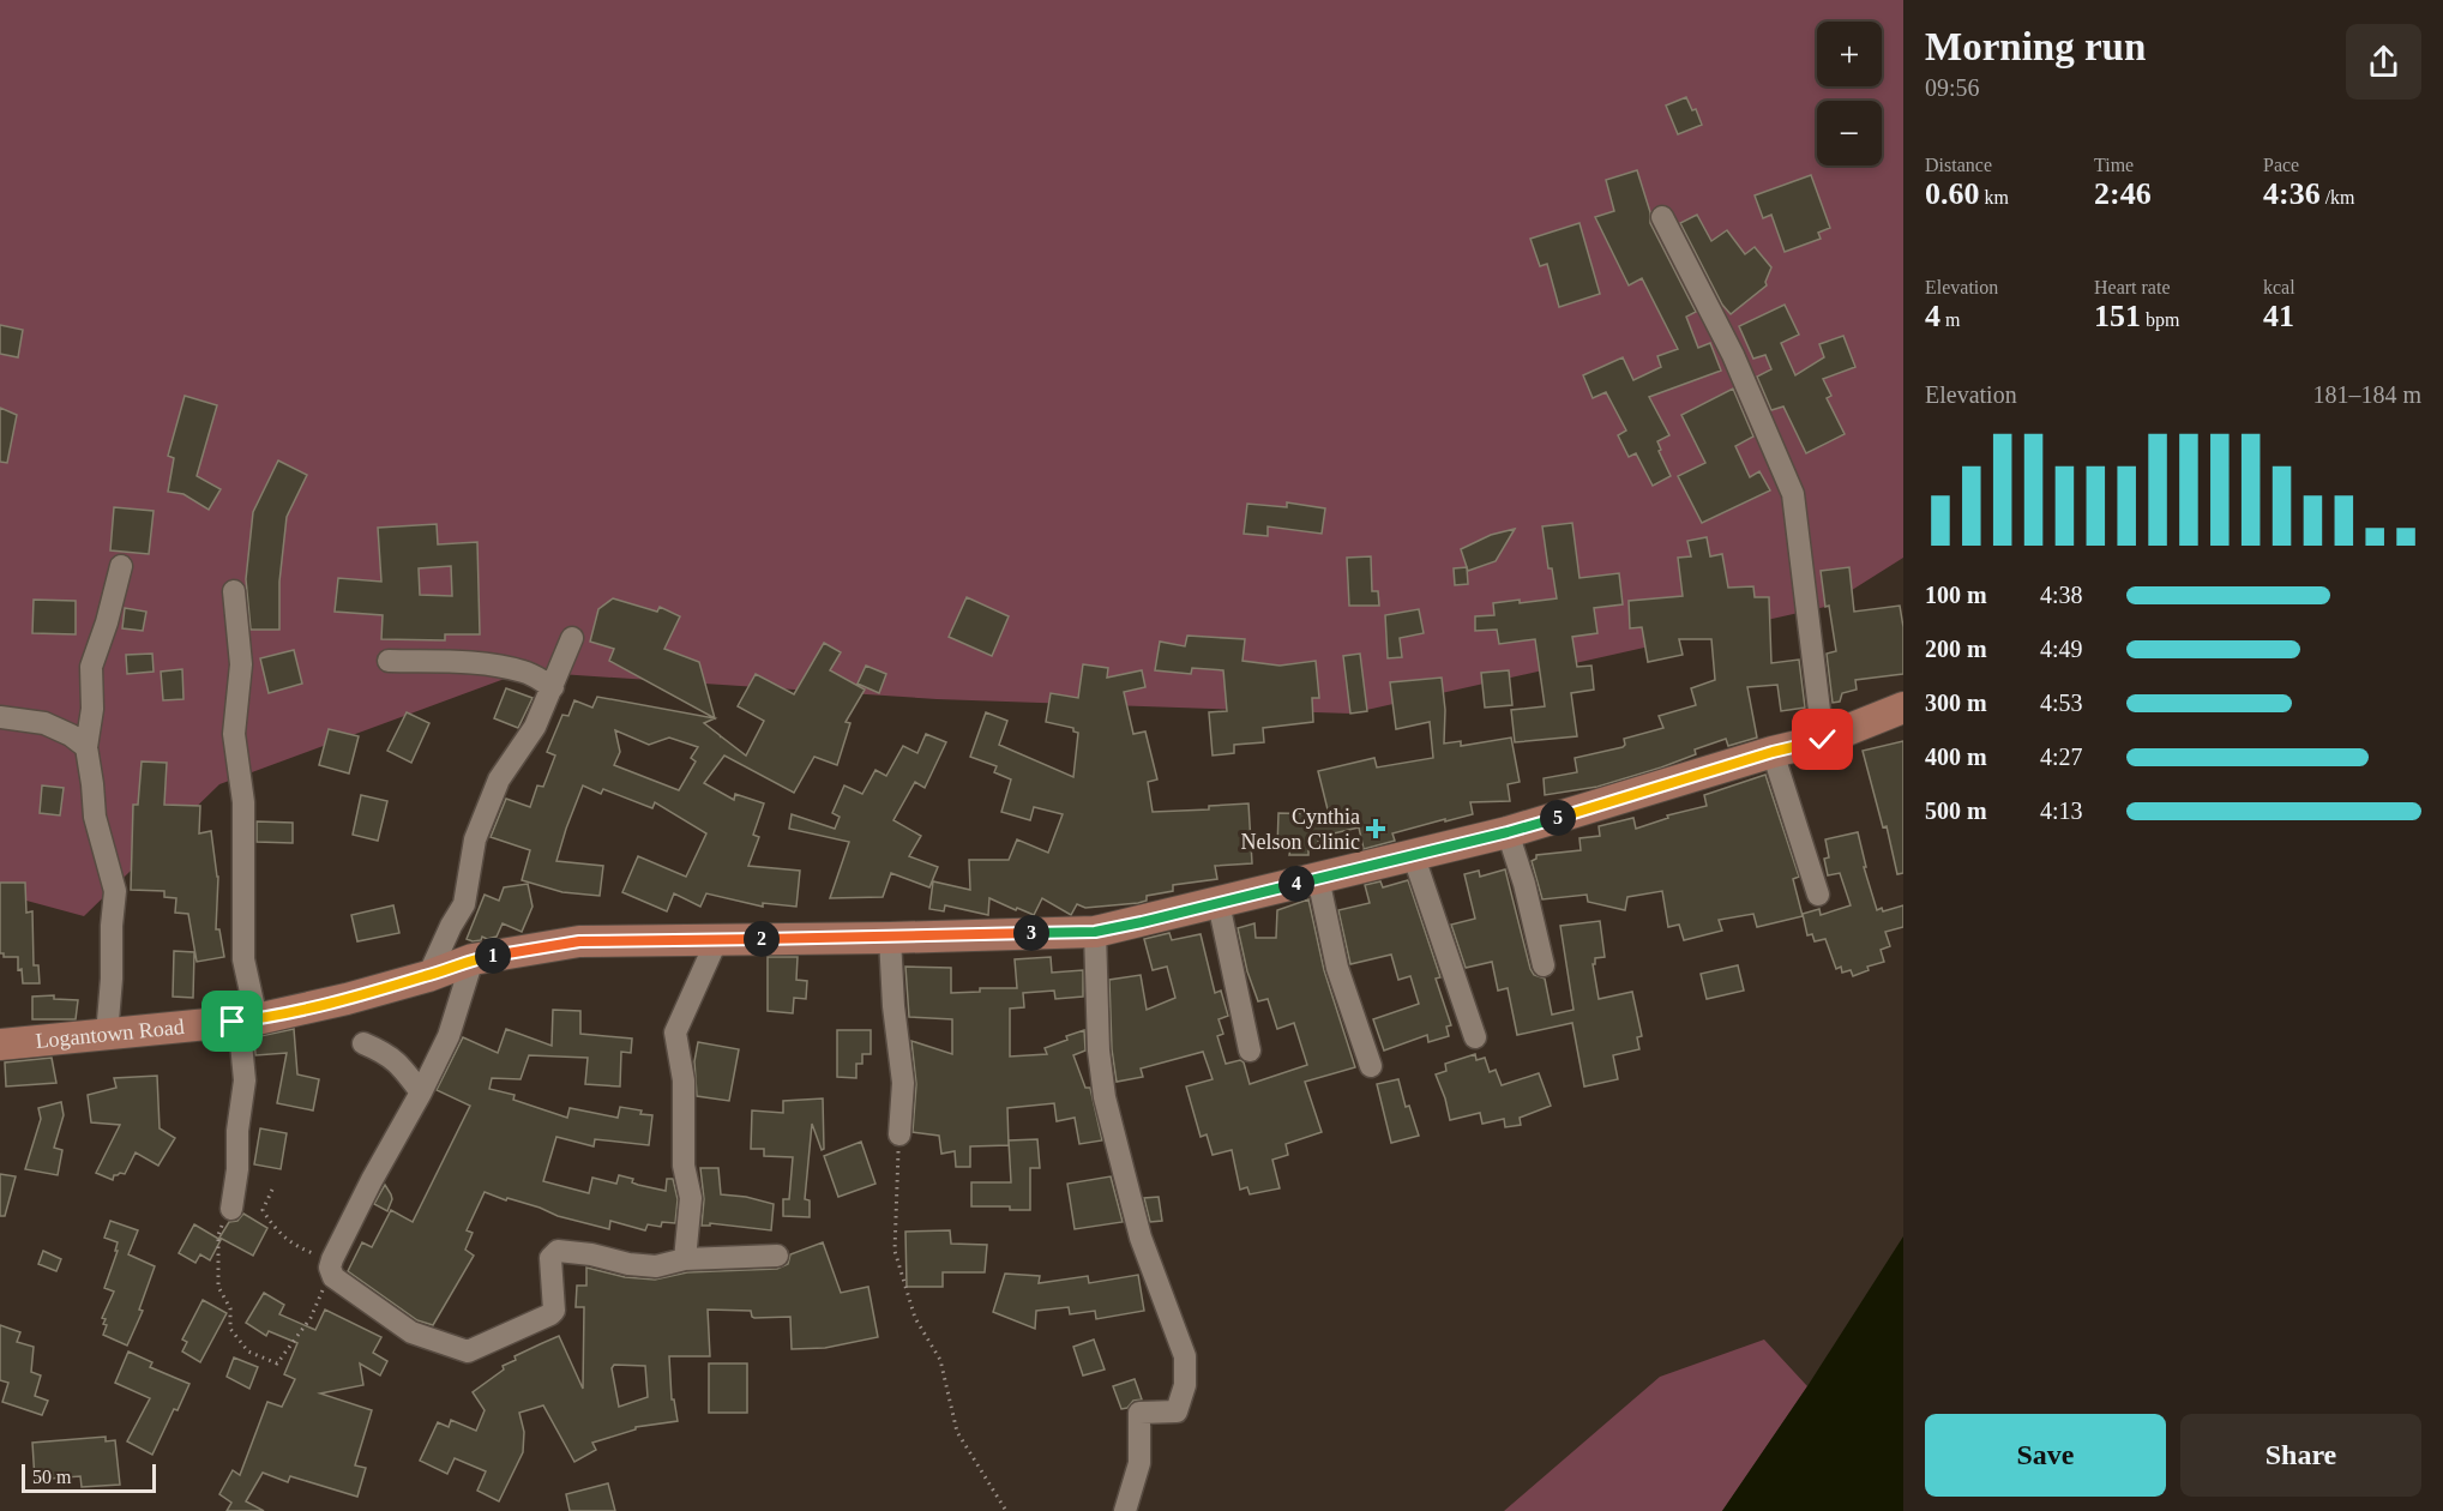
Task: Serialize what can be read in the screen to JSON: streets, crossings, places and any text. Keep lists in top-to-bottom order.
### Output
{
  "streets": {
    "street": ["Logantown Road"]
  },
  "places": {
    "health": ["Cynthia Nelson Clinic"]
  },
  "scale_bar": "50 m",
  "page": {
    "heading": ["Morning run", "09:56"],
    "map_buttons": ["+", "−"],
    "stats": [
      ["Distance", "0.60 km"],
      ["Time", "2:46"],
      ["Pace", "4:36 /km"],
      ["Elevation", "4 m"],
      ["Heart rate", "151 bpm"],
      ["kcal", "41"]
    ],
    "chart": ["Elevation", "181–184 m"],
    "list": [
      {
        "name": "100 m",
        "note": "4:38"
      },
      {
        "name": "200 m",
        "note": "4:49"
      },
      {
        "name": "300 m",
        "note": "4:53"
      },
      {
        "name": "400 m",
        "note": "4:27"
      },
      {
        "name": "500 m",
        "note": "4:13"
      }
    ],
    "pins": [
      "5",
      "4",
      "3",
      "2",
      "1"
    ],
    "buttons": ["Save", "Share"],
    "scale": "50 m"
  }
}
